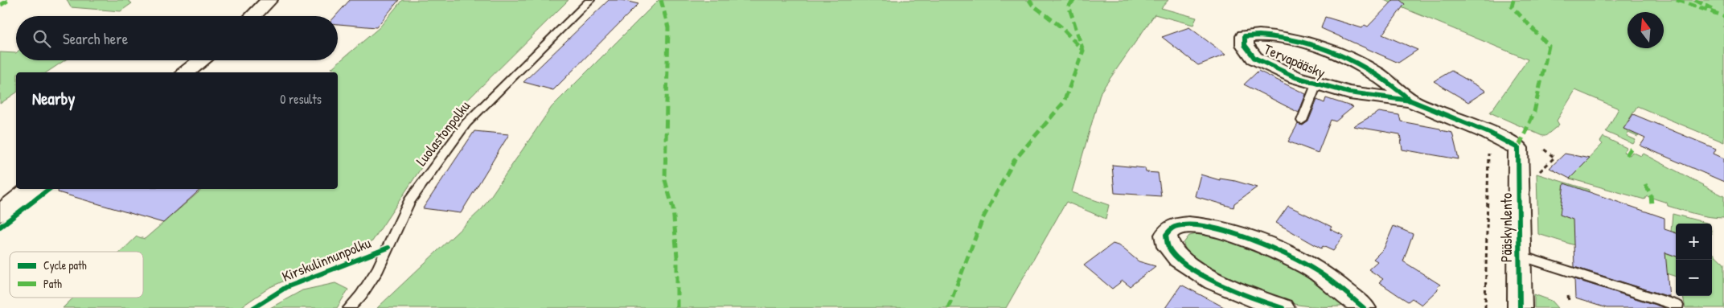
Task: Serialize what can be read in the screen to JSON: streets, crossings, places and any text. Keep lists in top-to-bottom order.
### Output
{
  "streets": {
    "street": ["Tervapääsky", "Pääskynlento"],
    "lane": ["Luolastonpolku"],
    "cycle path": ["Kirskulinnunpolku"]
  },
  "crossings": [
    ["Tervapääsky", "Pääskynlento"]
  ],
  "legend": ["Cycle path", "Path"],
  "north": "top",
  "page": {
    "search": "Search here",
    "heading": ["Nearby", "0 results"],
    "map_buttons": ["+", "−"]
  }
}
